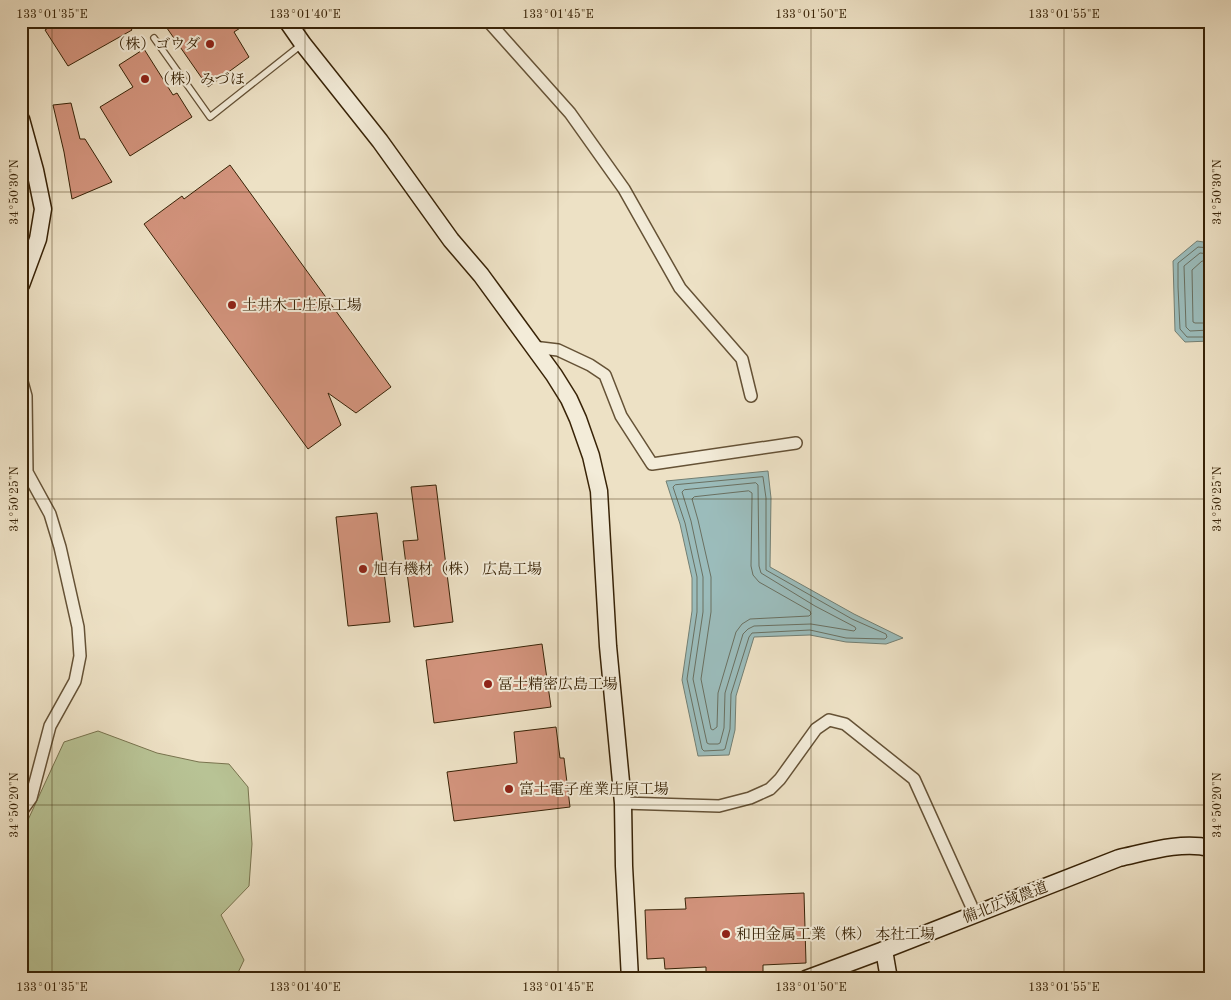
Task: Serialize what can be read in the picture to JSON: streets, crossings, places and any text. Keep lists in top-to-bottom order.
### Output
{
  "streets": {
    "street": ["備北広域農道"]
  },
  "places": [
    "（株）ゴウダ",
    "（株）みづほ",
    "土井木工庄原工場",
    "旭有機材（株） 広島工場",
    "冨士精密広島工場",
    "富士電子産業庄原工場",
    "和田金属工業（株） 本社工場"
  ],
  "coordinates": [
    "133°01'35\"E",
    "133°01'40\"E",
    "133°01'45\"E",
    "133°01'50\"E",
    "133°01'55\"E",
    "34°50'30\"N",
    "34°50'25\"N",
    "34°50'20\"N"
  ]
}
